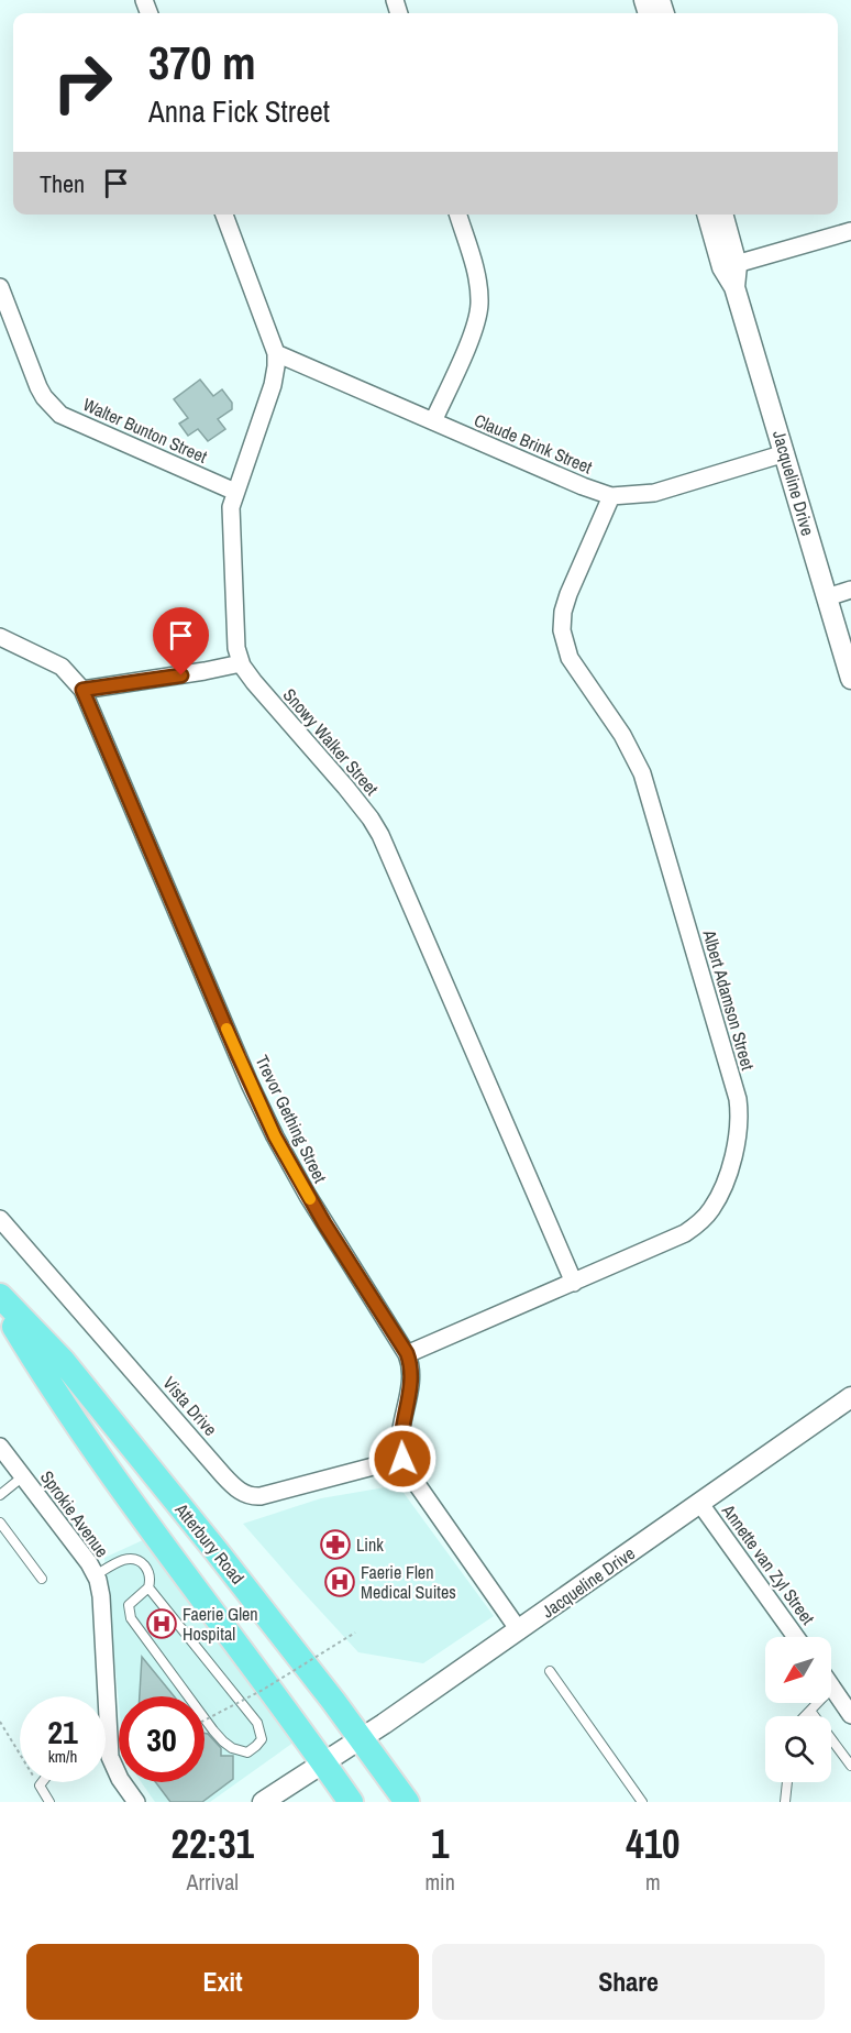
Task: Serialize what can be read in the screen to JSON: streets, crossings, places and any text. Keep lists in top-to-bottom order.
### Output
{
  "streets": {
    "main road": ["Atterbury Road"],
    "street": [
      "Walter Bunton Street",
      "Claude Brink Street",
      "Jacqueline Drive",
      "Snowy Walker Street",
      "Albert Adamson Street",
      "Trevor Gething Street",
      "Vista Drive",
      "Sprokie Avenue",
      "Annette van Zyl Street"
    ]
  },
  "crossings": [
    ["Walter Bunton Street", "Snowy Walker Street"],
    ["Claude Brink Street", "Jacqueline Drive"],
    ["Claude Brink Street", "Snowy Walker Street"],
    ["Claude Brink Street", "Albert Adamson Street"],
    ["Jacqueline Drive", "Trevor Gething Street"],
    ["Jacqueline Drive", "Atterbury Road"],
    ["Jacqueline Drive", "Annette van Zyl Street"],
    ["Snowy Walker Street", "Albert Adamson Street"],
    ["Albert Adamson Street", "Trevor Gething Street"],
    ["Trevor Gething Street", "Vista Drive"]
  ],
  "places": {
    "pharmacy": ["Link"],
    "hospital": ["Faerie Flen Medical Suites", "Faerie Glen Hospital"]
  },
  "north": "bottom left",
  "page": {
    "turn": ["370 m", "Anna Fick Street"],
    "then": "Then",
    "speed": "21 km/h",
    "limit": "30",
    "eta": [
      "22:31",
      "Arrival",
      "1",
      "min",
      "410",
      "m"
    ],
    "buttons": ["Exit", "Share"]
  }
}
